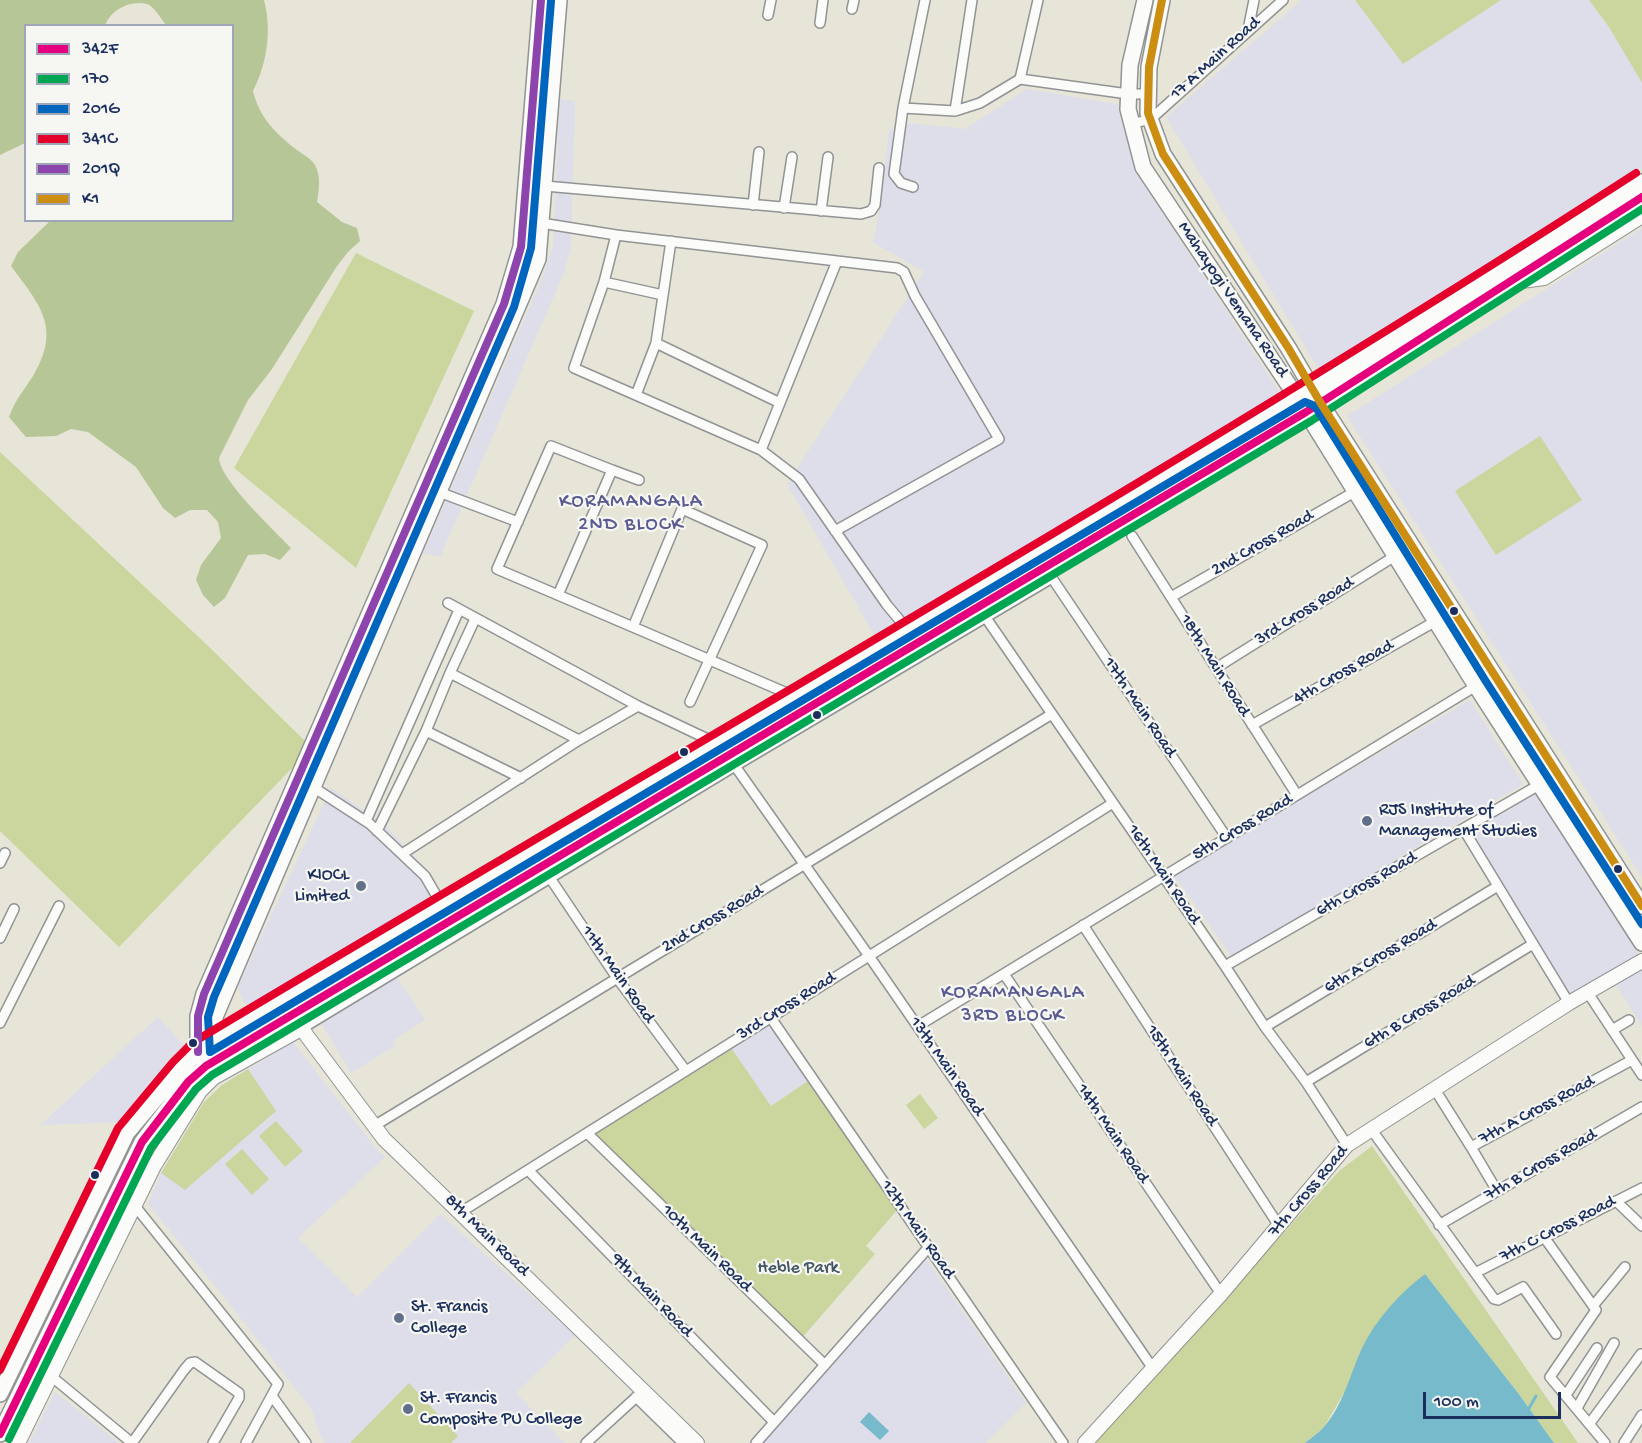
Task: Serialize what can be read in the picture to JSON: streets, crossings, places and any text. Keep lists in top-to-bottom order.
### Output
{
  "streets": {
    "main road": ["Mahayogi Vemana Road"],
    "street": [
      "17 A Main Road",
      "2nd Cross Road",
      "3rd Cross Road",
      "18th Main Road",
      "4th Cross Road",
      "17th Main Road",
      "5th Cross Road",
      "16th Main Road",
      "6th Cross Road",
      "6th A Cross Road",
      "11th Main Road",
      "6th B Cross Road",
      "13th Main Road",
      "15th Main Road",
      "7th A Cross Road",
      "14th Main Road",
      "7th B Cross Road",
      "7th Cross Road",
      "12th Main Road",
      "7th C Cross Road",
      "8th Main Road",
      "10th Main Road",
      "9th Main Road"
    ]
  },
  "crossings": [
    ["17 A Main Road", "Mahayogi Vemana Road"],
    ["Mahayogi Vemana Road", "2nd Cross Road"],
    ["Mahayogi Vemana Road", "3rd Cross Road"],
    ["Mahayogi Vemana Road", "4th Cross Road"],
    ["Mahayogi Vemana Road", "5th Cross Road"],
    ["Mahayogi Vemana Road", "6th Cross Road"],
    ["2nd Cross Road", "18th Main Road"],
    ["2nd Cross Road", "16th Main Road"],
    ["2nd Cross Road", "11th Main Road"],
    ["2nd Cross Road", "13th Main Road"],
    ["2nd Cross Road", "8th Main Road"],
    ["3rd Cross Road", "18th Main Road"],
    ["3rd Cross Road", "16th Main Road"],
    ["3rd Cross Road", "11th Main Road"],
    ["3rd Cross Road", "13th Main Road"],
    ["3rd Cross Road", "12th Main Road"],
    ["3rd Cross Road", "8th Main Road"],
    ["3rd Cross Road", "10th Main Road"],
    ["3rd Cross Road", "9th Main Road"],
    ["18th Main Road", "4th Cross Road"],
    ["18th Main Road", "5th Cross Road"],
    ["17th Main Road", "5th Cross Road"],
    ["17th Main Road", "16th Main Road"],
    ["5th Cross Road", "16th Main Road"],
    ["5th Cross Road", "13th Main Road"],
    ["5th Cross Road", "15th Main Road"],
    ["5th Cross Road", "14th Main Road"],
    ["16th Main Road", "6th Cross Road"],
    ["16th Main Road", "6th A Cross Road"],
    ["16th Main Road", "6th B Cross Road"],
    ["16th Main Road", "7th Cross Road"],
    ["13th Main Road", "7th Cross Road"],
    ["15th Main Road", "7th Cross Road"],
    ["7th A Cross Road", "7th Cross Road"],
    ["14th Main Road", "7th Cross Road"]
  ],
  "districts": ["KORAMANGALA 2ND BLOCK", "KORAMANGALA 3RD BLOCK"],
  "parks": ["Heble Park"],
  "places": [
    "RJS Institute of Management Studies",
    "KIOCL Limited",
    "St. Francis College",
    "St. Francis Composite PU College"
  ],
  "lines": [
    "transit line 201Q",
    "transit line K1",
    "transit line 201G",
    "transit line 341C",
    "transit line 342F",
    "transit line 170"
  ],
  "legend": [
    "342F",
    "170",
    "201G",
    "341C",
    "201Q",
    "K1"
  ],
  "scale_bar": "100 m"
}
